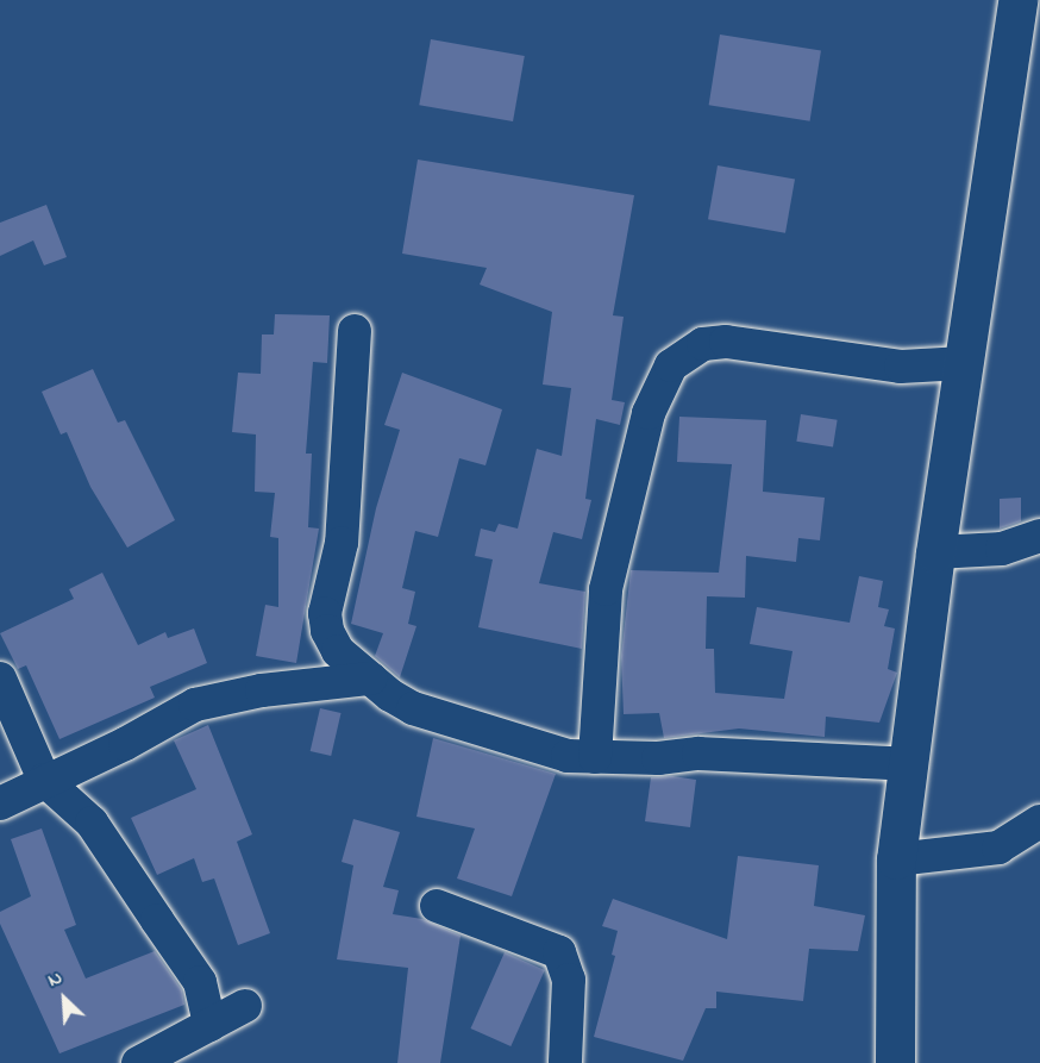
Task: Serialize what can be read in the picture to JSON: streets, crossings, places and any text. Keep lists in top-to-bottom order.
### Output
{
  "north": "top left"
}
